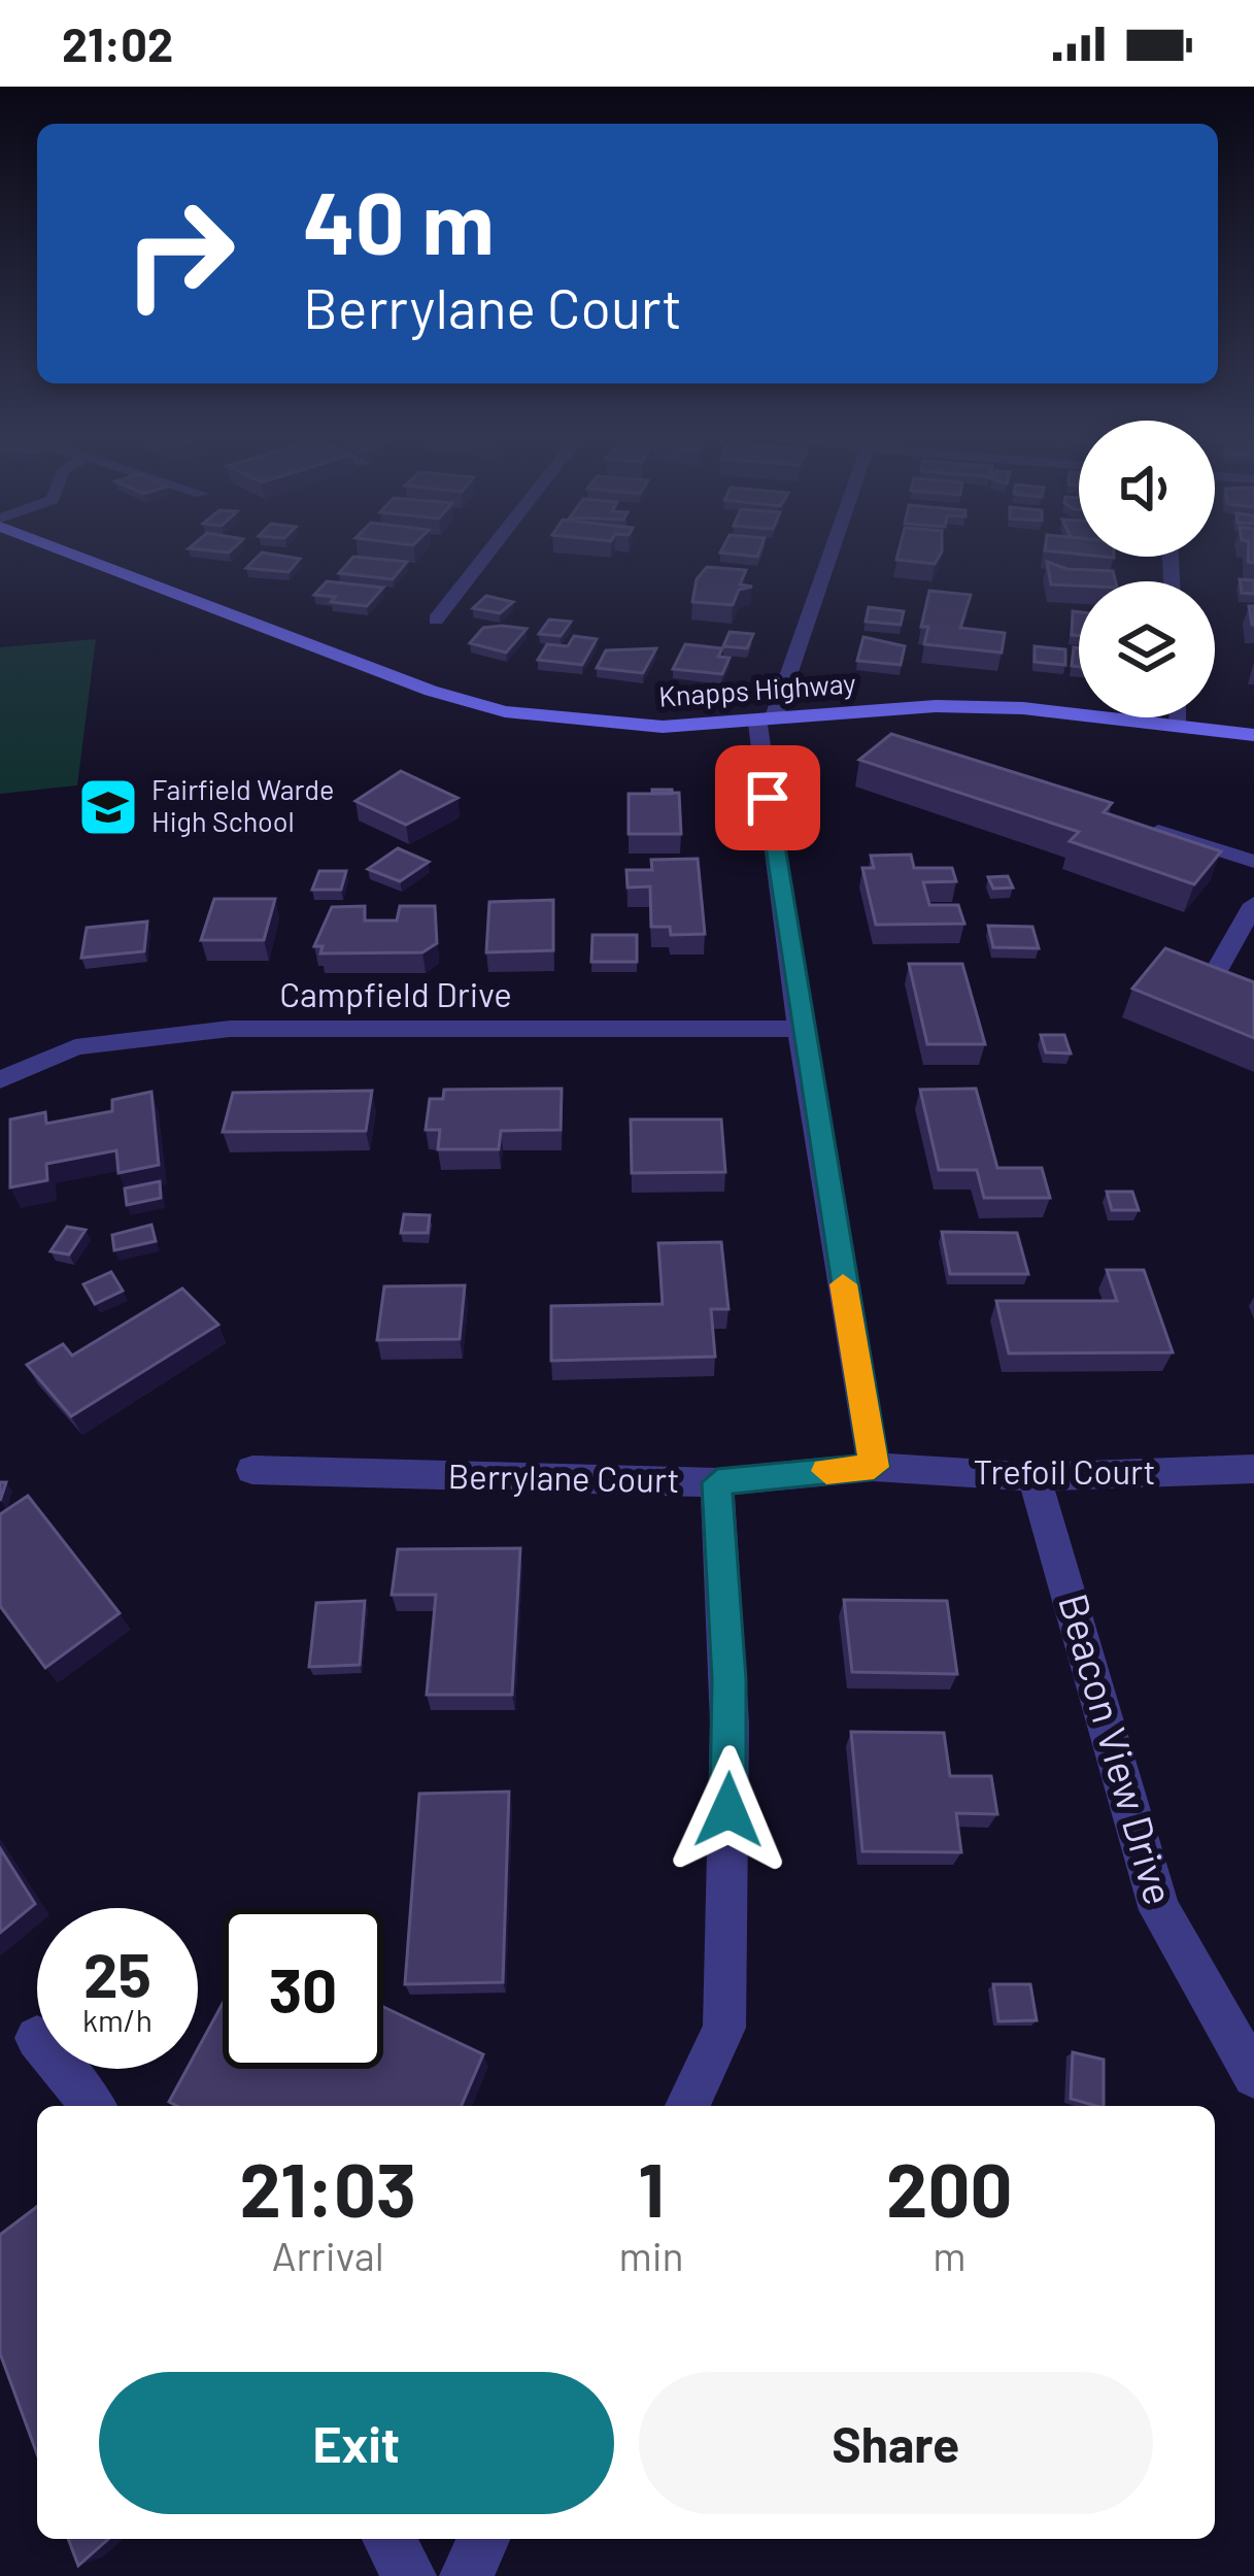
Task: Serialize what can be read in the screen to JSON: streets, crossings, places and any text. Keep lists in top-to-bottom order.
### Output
{
  "streets": {
    "street": [
      "Knapps Highway",
      "Campfield Drive",
      "Trefoil Court",
      "Berrylane Court",
      "Beacon View Drive"
    ]
  },
  "crossings": [
    ["Trefoil Court", "Berrylane Court"],
    ["Trefoil Court", "Beacon View Drive"]
  ],
  "places": {
    "school or university": ["Fairfield Warde High School"]
  },
  "page": {
    "status": "21:02",
    "turn": ["40 m", "Berrylane Court"],
    "speed": "25 km/h",
    "limit": "30",
    "eta": [
      "21:03",
      "Arrival",
      "1",
      "min",
      "200",
      "m"
    ],
    "buttons": ["Exit", "Share"]
  }
}
